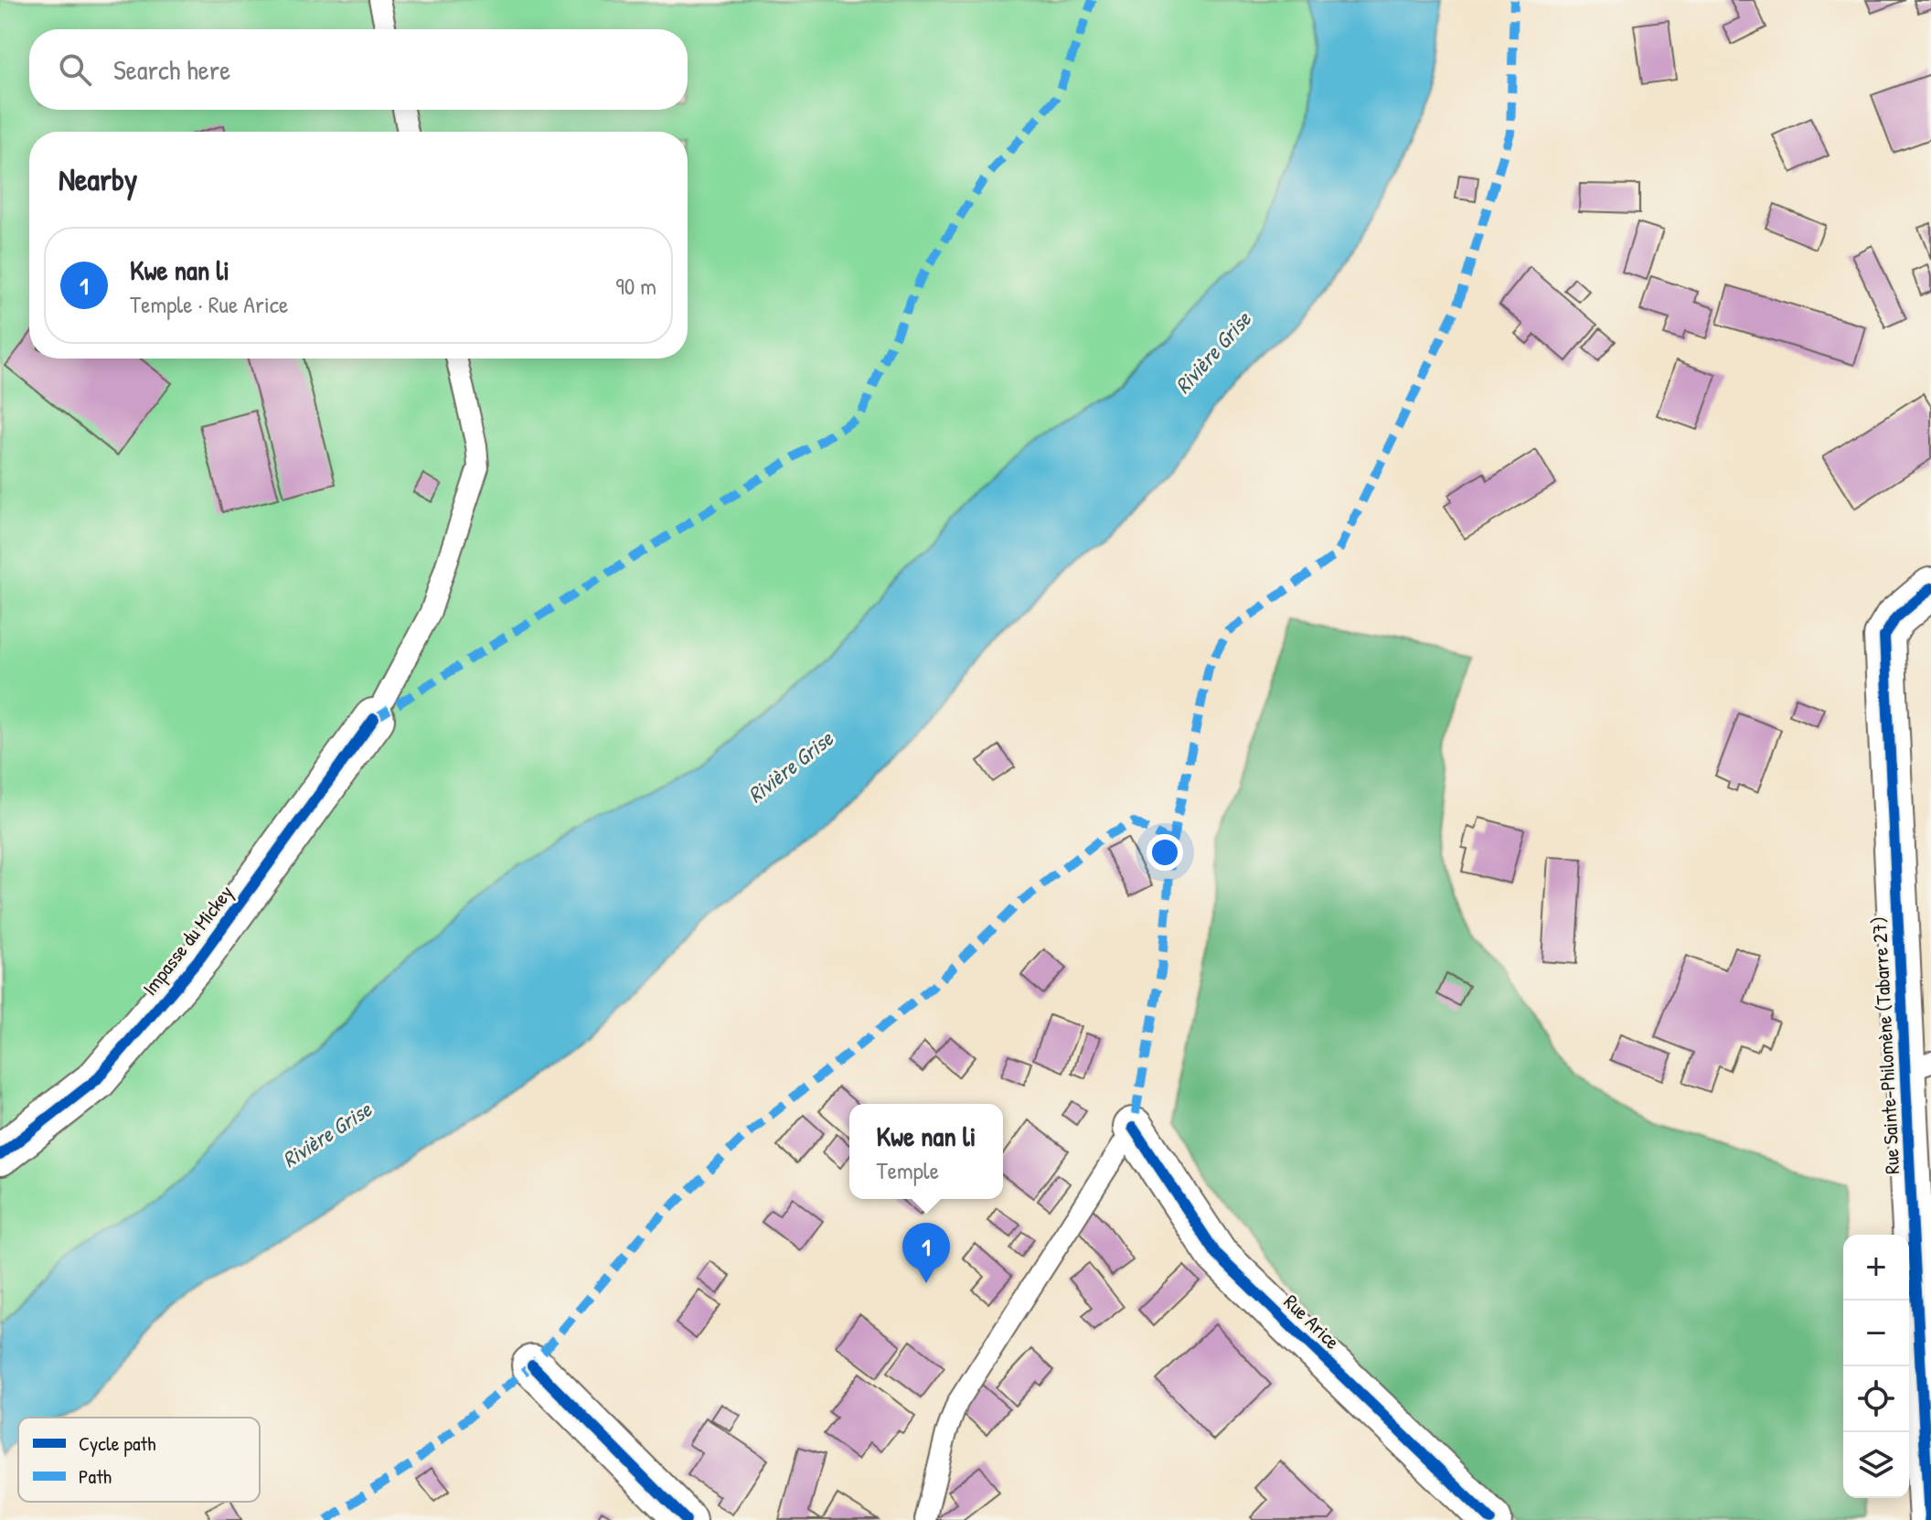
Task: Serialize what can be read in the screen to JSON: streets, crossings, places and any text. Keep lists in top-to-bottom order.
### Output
{
  "streets": {
    "street": ["Impasse du Mickey", "Rue Sainte-Philomène (Tabarre 27)", "Rue Arice"]
  },
  "water": ["Rivière Grise"],
  "legend": ["Cycle path", "Path"],
  "page": {
    "search": "Search here",
    "heading": "Nearby",
    "list": [
      {
        "mark": "1",
        "name": "Kwe nan li",
        "note": "Temple · Rue Arice",
        "value": "90 m"
      }
    ],
    "popup": ["Kwe nan li", "Temple"],
    "pins": "1",
    "map_buttons": ["+", "−"]
  }
}
